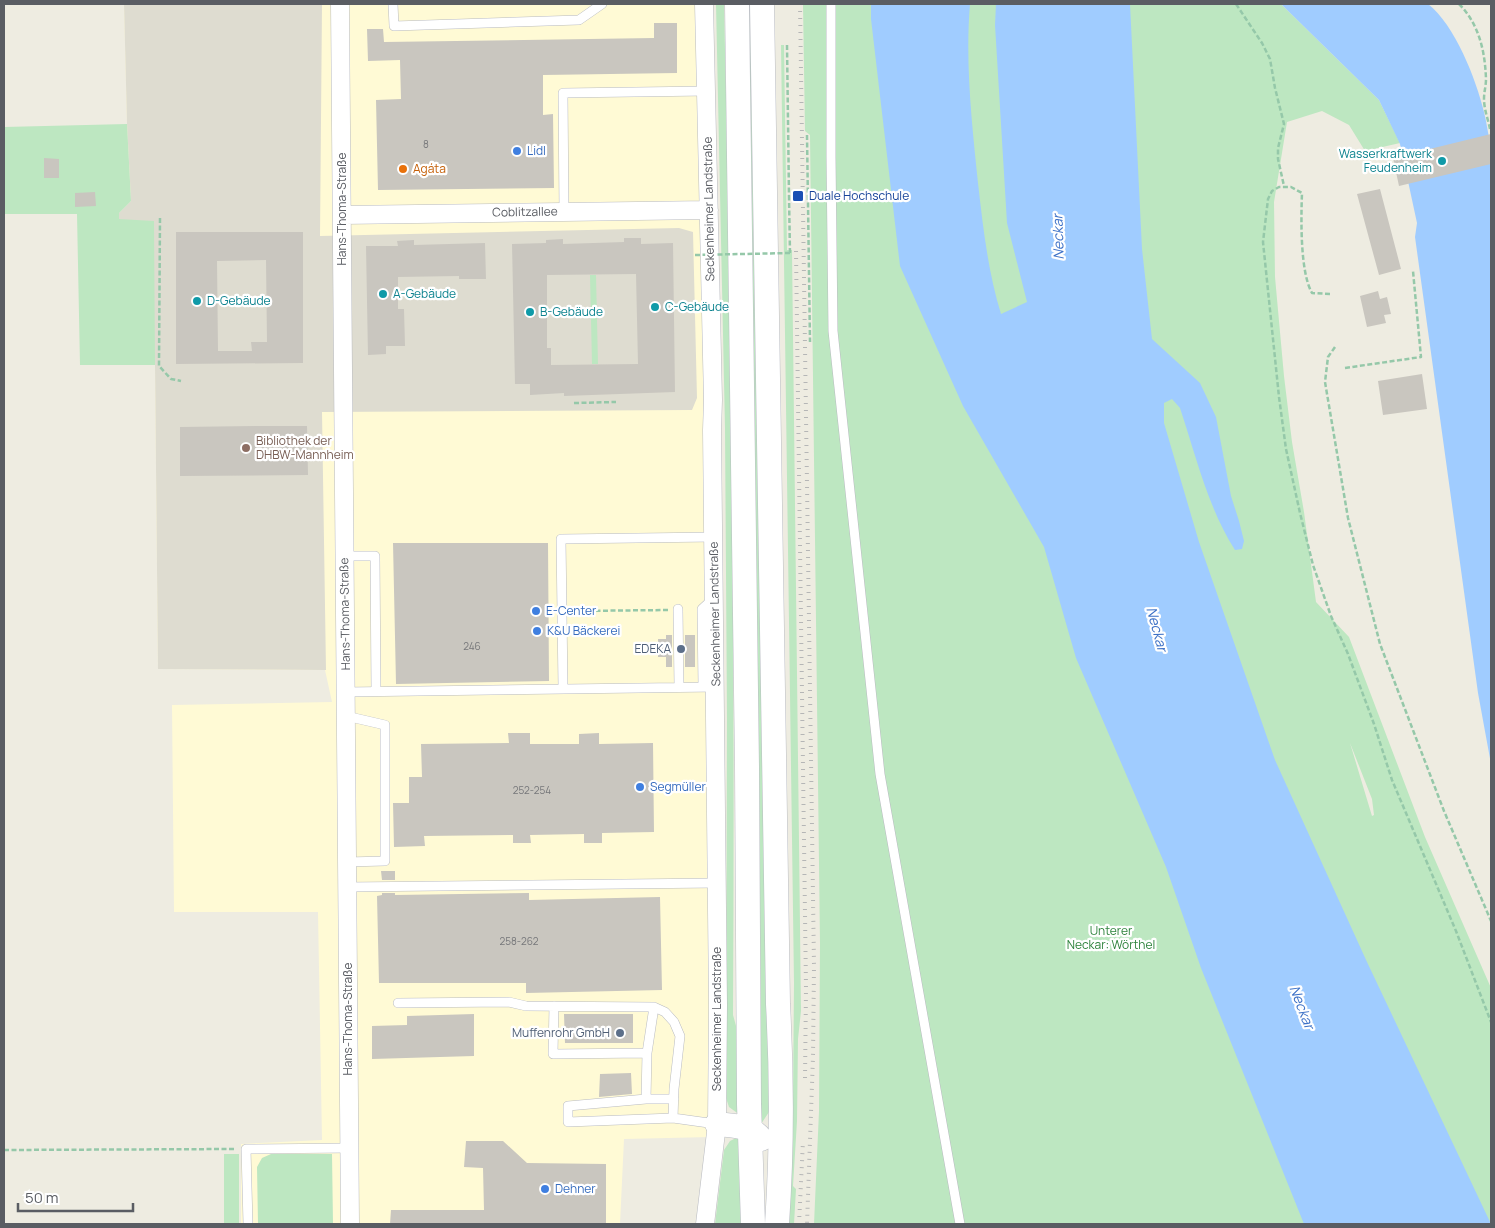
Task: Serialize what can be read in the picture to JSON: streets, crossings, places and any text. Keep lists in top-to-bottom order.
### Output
{
  "streets": {
    "street": ["Hans-Thoma-Straße", "Seckenheimer Landstraße", "Coblitzallee"]
  },
  "crossings": [
    ["Hans-Thoma-Straße", "Coblitzallee"],
    ["Seckenheimer Landstraße", "Coblitzallee"]
  ],
  "water": ["Neckar"],
  "parks": ["Unterer Neckar: Wörthel"],
  "places": {
    "other": [
      "Lidl",
      "Wasserkraftwerk Feudenheim",
      "Agáta",
      "A-Gebäude",
      "D-Gebäude",
      "C-Gebäude",
      "B-Gebäude",
      "Bibliothek der DHBW-Mannheim",
      "E-Center",
      "K&U Bäckerei",
      "EDEKA",
      "Segmüller",
      "Muffenrohr GmbH",
      "Dehner"
    ],
    "transit": ["Duale Hochschule"]
  },
  "house_numbers": [
    "8",
    "246",
    "252-254",
    "258-262"
  ],
  "scale_bar": "50 m"
}
